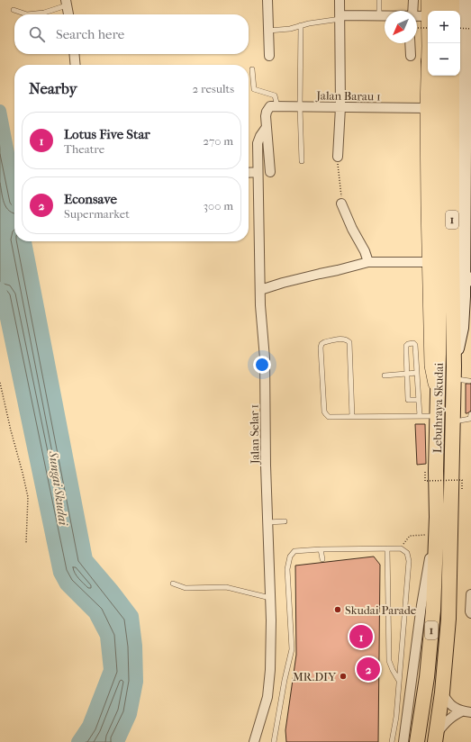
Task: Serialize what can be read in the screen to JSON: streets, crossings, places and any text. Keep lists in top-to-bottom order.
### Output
{
  "streets": {
    "highway": ["1", "Lebuhraya Skudai"],
    "street": ["Jalan Barau 1", "Jalan Selar 1"]
  },
  "water": ["Sungai Skudai"],
  "places": ["Skudai Parade", "MR.DIY"],
  "north": "bottom left",
  "page": {
    "map_buttons": ["+", "−"],
    "search": "Search here",
    "heading": ["Nearby", "2 results"],
    "list": [
      {
        "mark": "1",
        "name": "Lotus Five Star",
        "note": "Theatre",
        "value": "270 m"
      },
      {
        "mark": "2",
        "name": "Econsave",
        "note": "Supermarket",
        "value": "300 m"
      }
    ],
    "pins": ["1", "2"]
  }
}
